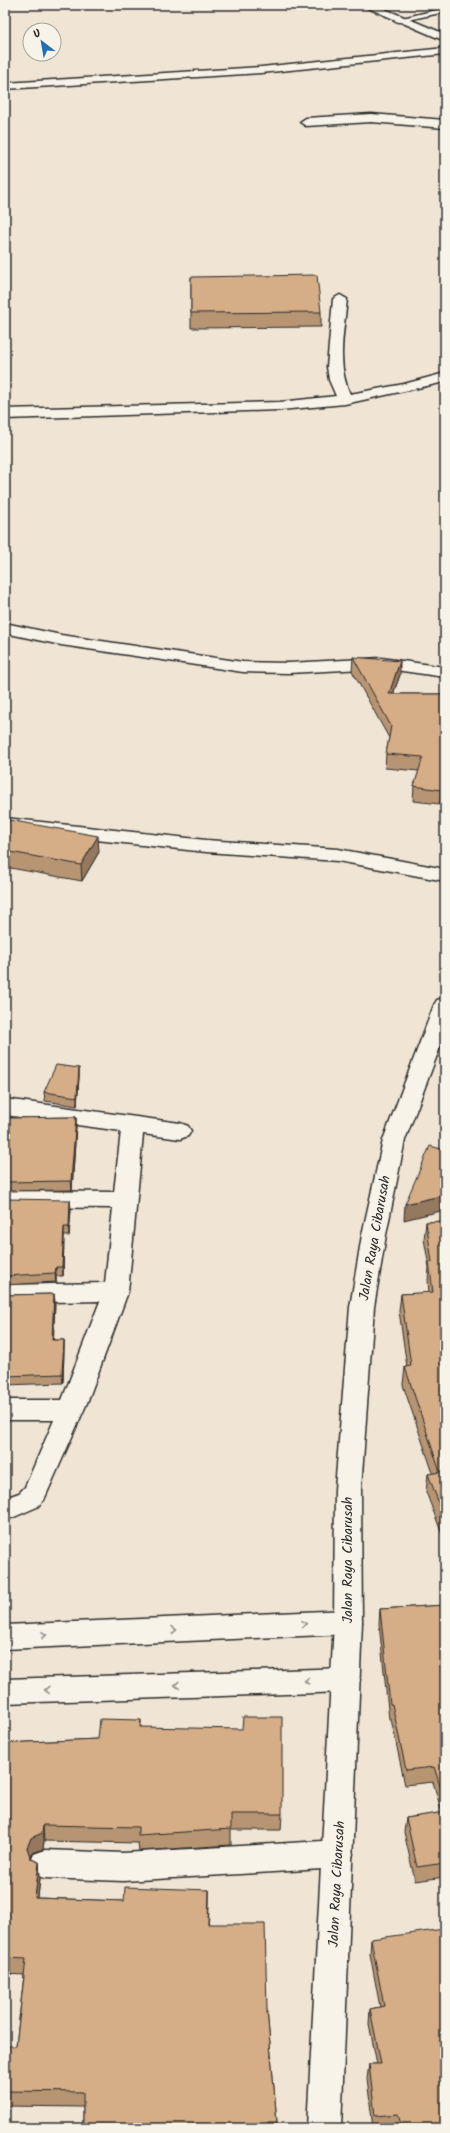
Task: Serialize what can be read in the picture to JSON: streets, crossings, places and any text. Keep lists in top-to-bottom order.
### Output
{
  "streets": {
    "street": ["Jalan Raya Cibarusah"]
  },
  "north": "top left"
}
